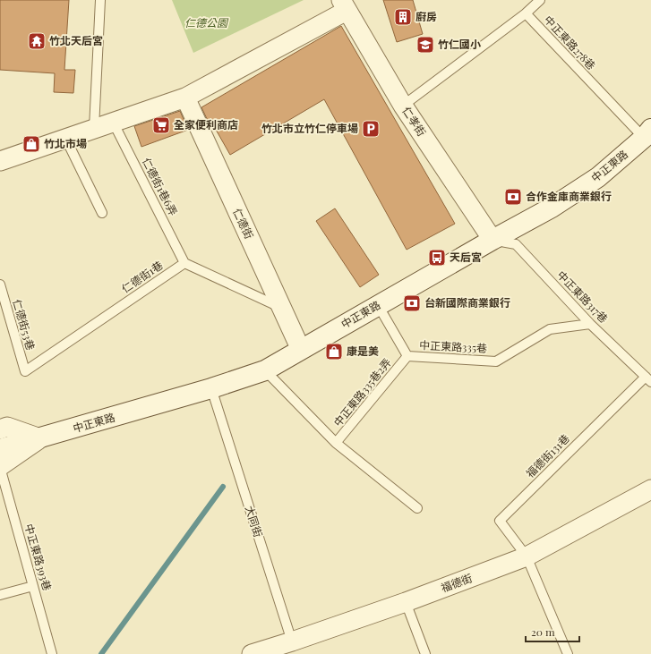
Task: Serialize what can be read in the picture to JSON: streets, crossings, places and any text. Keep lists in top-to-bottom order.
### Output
{
  "streets": {
    "main road": ["中正東路"],
    "street": ["仁孝街", "仁德街", "福德街"],
    "lane": [
      "中正東路278巷",
      "仁德街1巷6弄",
      "仁德街1巷",
      "中正東路317巷",
      "仁德街53巷",
      "中正東路335巷",
      "中正東路335巷2弄",
      "福德街131巷",
      "大同街",
      "中正東路393巷"
    ]
  },
  "crossings": [
    ["中正東路278巷", "中正東路"],
    ["仁孝街", "中正東路"],
    ["仁孝街", "中正東路317巷"],
    ["中正東路", "仁德街"],
    ["中正東路", "中正東路317巷"],
    ["中正東路", "中正東路335巷"],
    ["中正東路", "中正東路335巷2弄"],
    ["中正東路", "大同街"],
    ["中正東路", "中正東路393巷"],
    ["仁德街1巷6弄", "仁德街1巷"],
    ["仁德街1巷", "仁德街53巷"],
    ["中正東路317巷", "中正東路335巷"],
    ["中正東路317巷", "福德街131巷"],
    ["中正東路335巷", "中正東路335巷2弄"],
    ["福德街131巷", "福德街"],
    ["大同街", "福德街"]
  ],
  "parks": ["仁德公園"],
  "places": {
    "building": ["廚房"],
    "temple": ["竹北天后宮"],
    "school or university": ["竹仁國小"],
    "supermarket": ["全家便利商店"],
    "parking": ["竹北市立竹仁停車場"],
    "shop": ["竹北市場", "康是美"],
    "bank": ["合作金庫商業銀行", "台新國際商業銀行"],
    "bus stop": ["天后宮"]
  },
  "scale_bar": "20 m"
}
